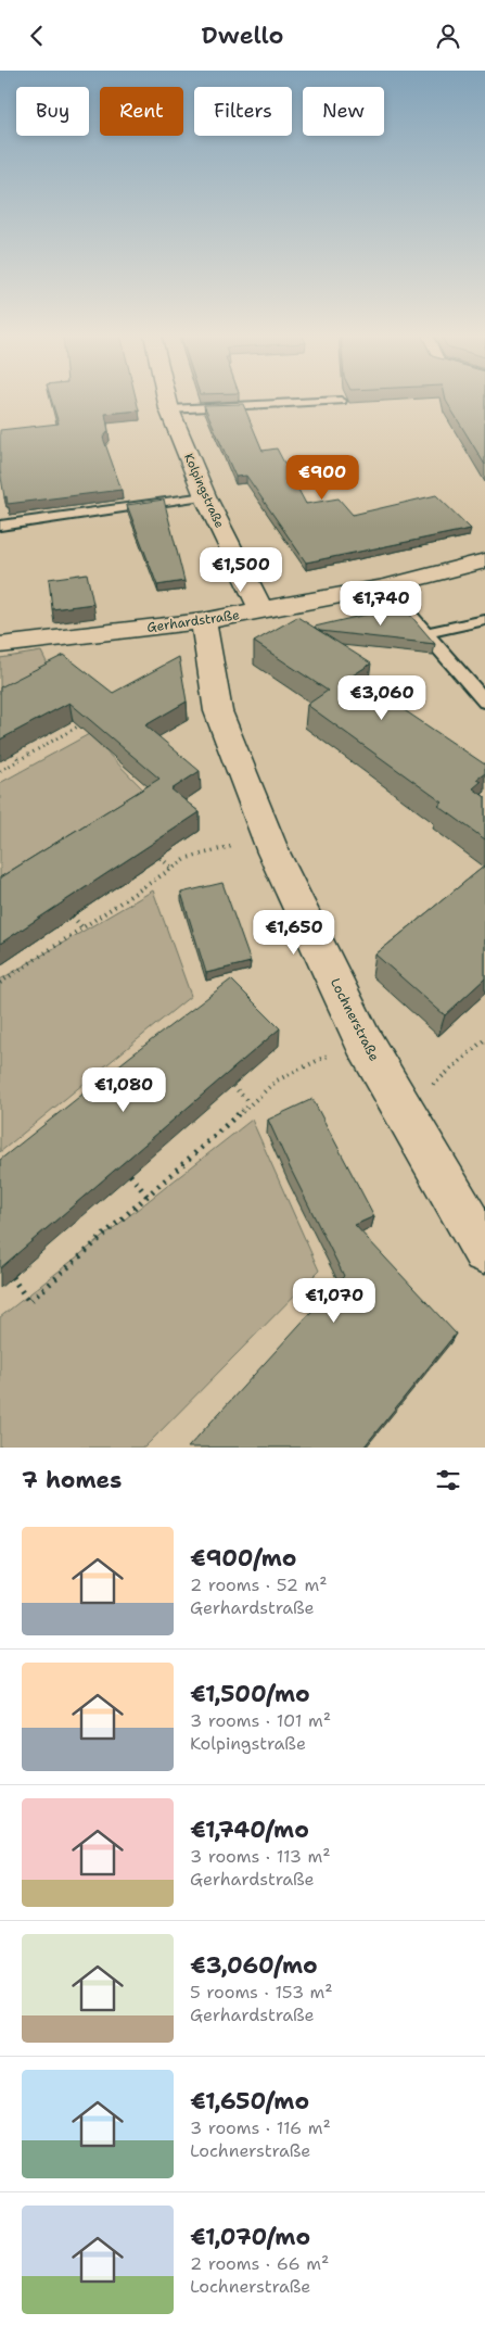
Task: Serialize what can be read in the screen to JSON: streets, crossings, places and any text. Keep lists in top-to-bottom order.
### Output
{
  "streets": {
    "street": ["Kolpingstraße", "Gerhardstraße", "Lochnerstraße"]
  },
  "crossings": [
    ["Kolpingstraße", "Gerhardstraße"],
    ["Gerhardstraße", "Lochnerstraße"]
  ],
  "page": {
    "header": "Dwello",
    "chip": [
      "Buy",
      "Rent",
      "Filters",
      "New"
    ],
    "price": [
      "€900",
      "€1,500",
      "€1,740",
      "€3,060",
      "€1,650",
      "€1,080",
      "€1,070"
    ],
    "heading": "7 homes",
    "list": [
      {
        "name": "€900/mo",
        "note": "2 rooms · 52 m² · Gerhardstraße"
      },
      {
        "name": "€1,500/mo",
        "note": "3 rooms · 101 m² · Kolpingstraße"
      },
      {
        "name": "€1,740/mo",
        "note": "3 rooms · 113 m² · Gerhardstraße"
      },
      {
        "name": "€3,060/mo",
        "note": "5 rooms · 153 m² · Gerhardstraße"
      },
      {
        "name": "€1,650/mo",
        "note": "3 rooms · 116 m² · Lochnerstraße"
      },
      {
        "name": "€1,070/mo",
        "note": "2 rooms · 66 m² · Lochnerstraße"
      }
    ]
  }
}
